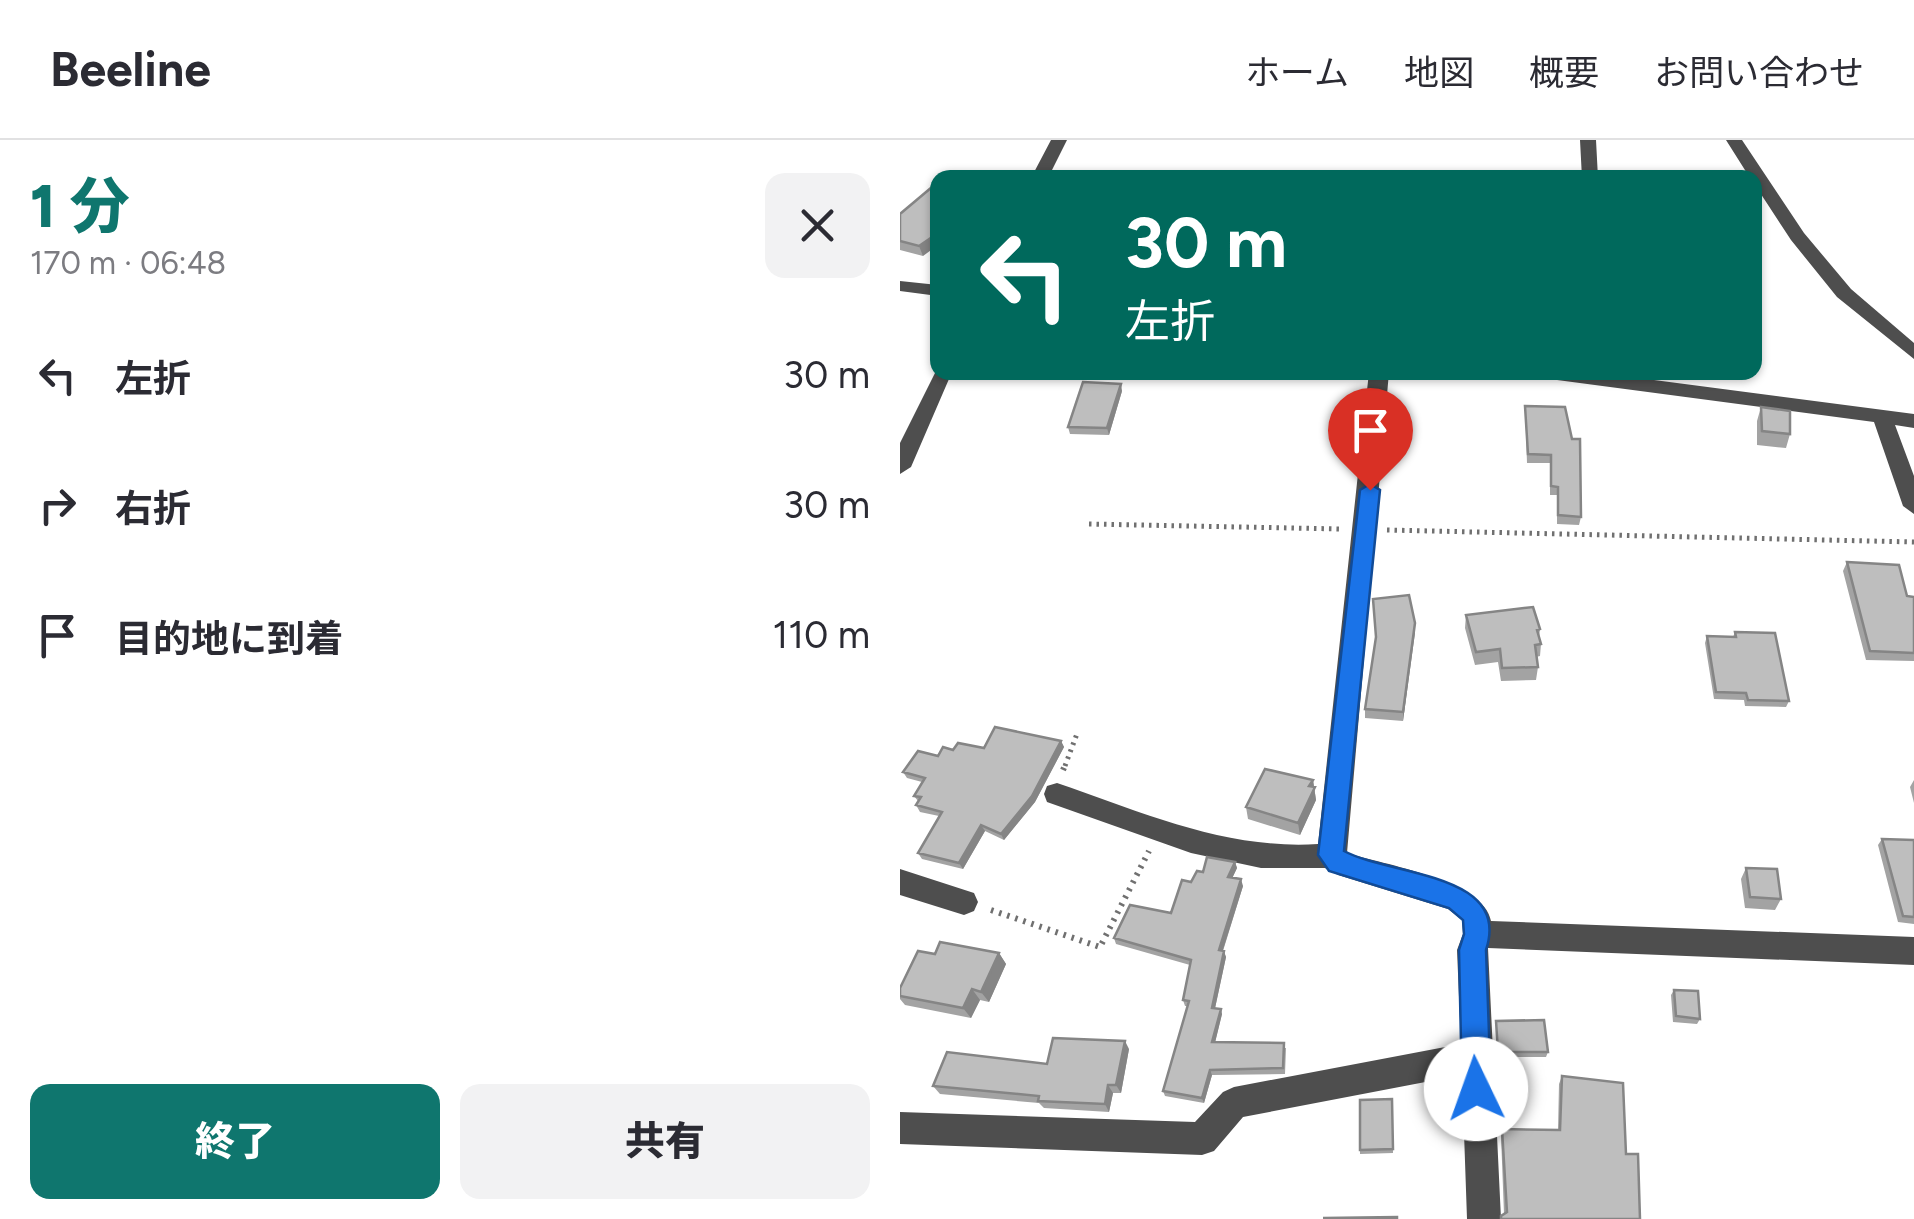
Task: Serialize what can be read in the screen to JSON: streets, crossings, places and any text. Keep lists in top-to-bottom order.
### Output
{
  "page": {
    "header": "Beeline",
    "nav": [
      "ホーム",
      "地図",
      "概要",
      "お問い合わせ"
    ],
    "heading": ["1 分", "170 m · 06:48"],
    "turn": ["30 m", "左折"],
    "list": [
      {
        "name": "左折",
        "value": "30 m"
      },
      {
        "name": "右折",
        "value": "30 m"
      },
      {
        "name": "目的地に到着",
        "value": "110 m"
      }
    ],
    "buttons": ["終了", "共有"]
  }
}
